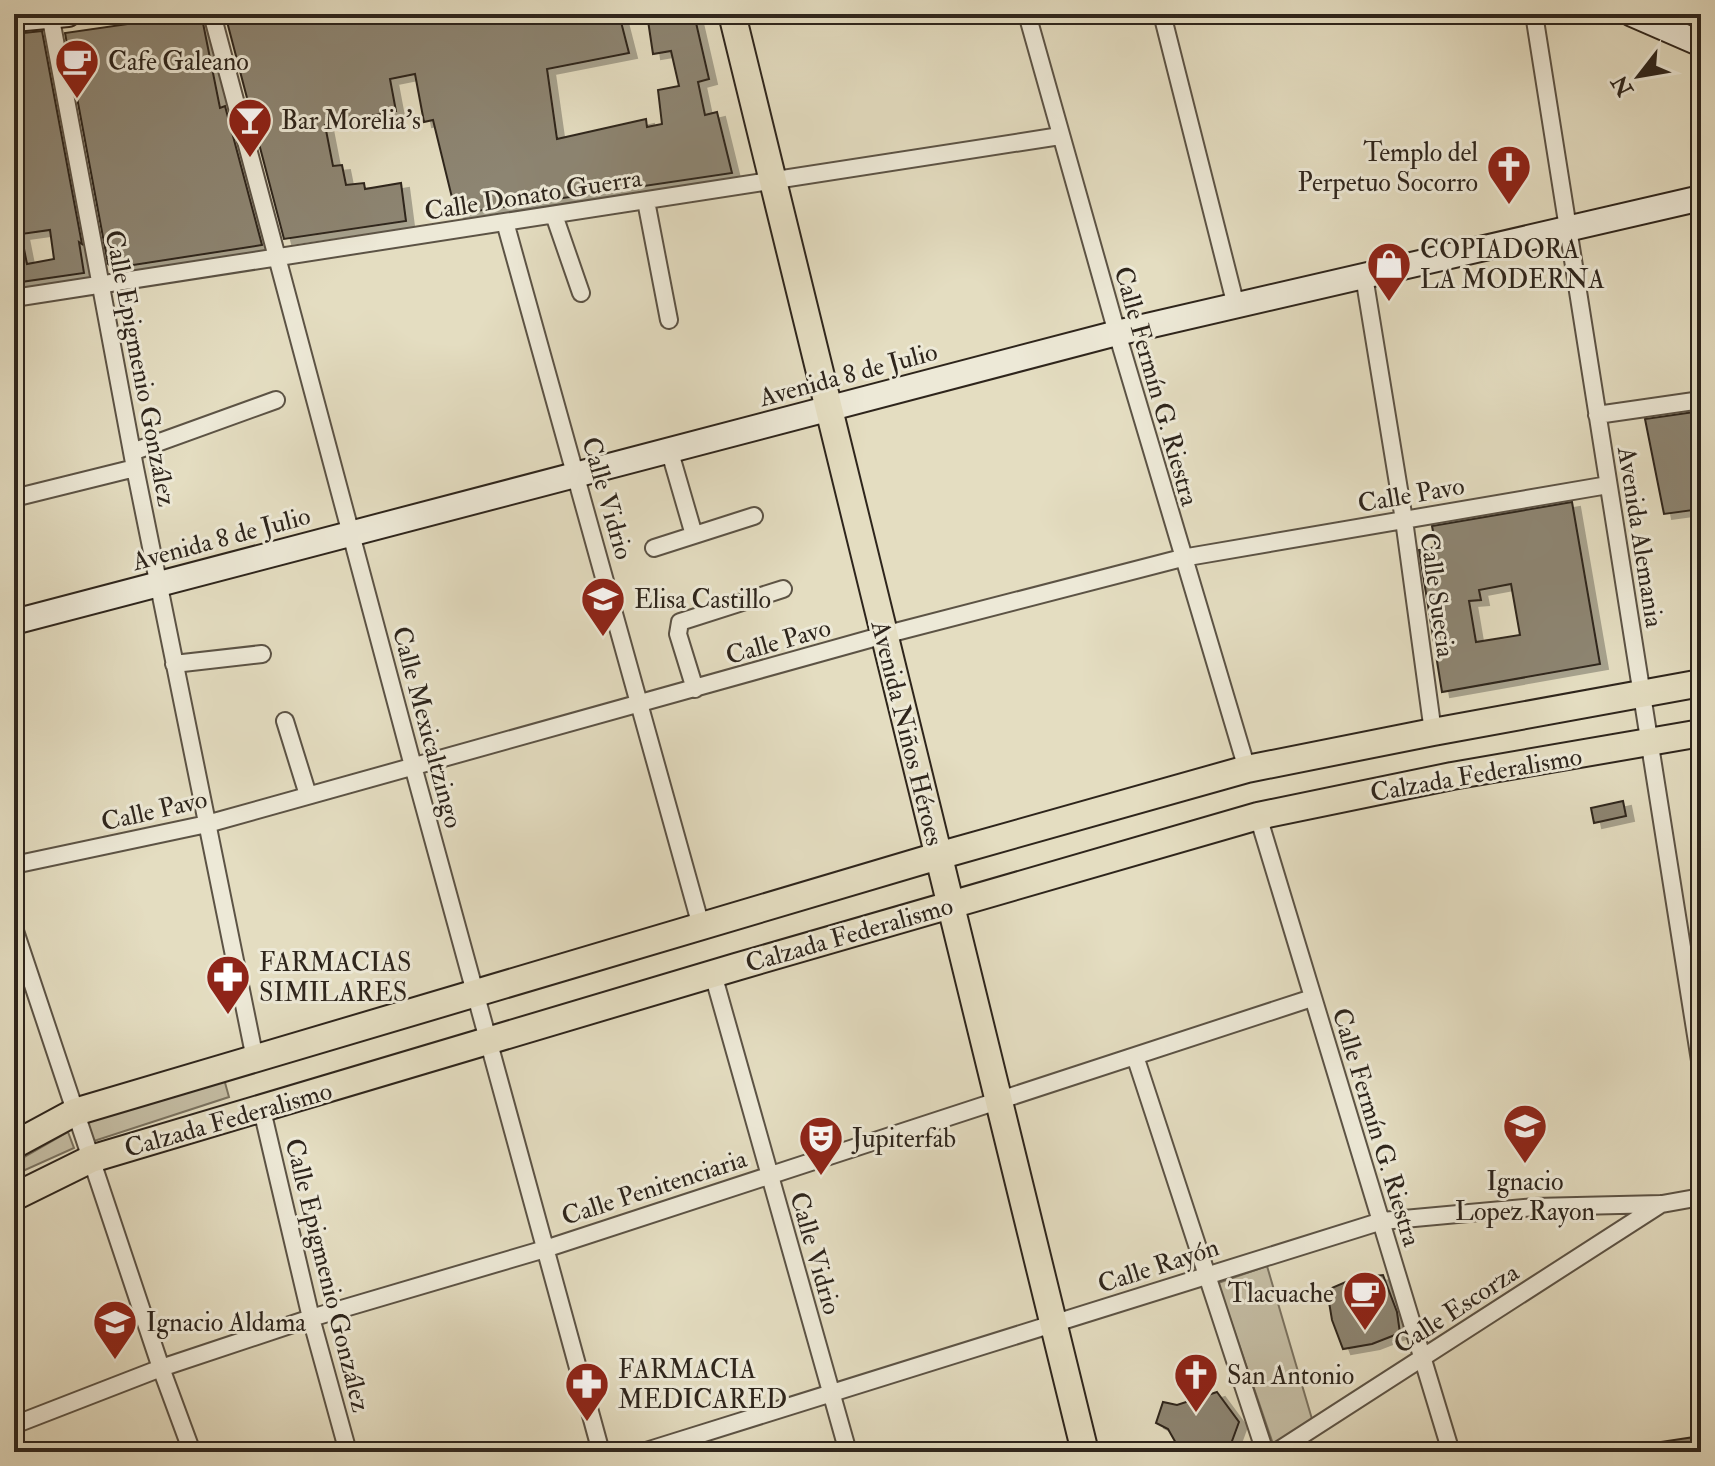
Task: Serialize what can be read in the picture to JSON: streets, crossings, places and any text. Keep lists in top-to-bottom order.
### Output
{
  "streets": {
    "main road": ["Avenida Niños Héroes", "Calzada Federalismo"],
    "street": [
      "Calle Donato Guerra",
      "Calle Epigmenio González",
      "Avenida 8 de Julio",
      "Calle Fermín G. Riestra",
      "Calle Pavo",
      "Calle Vidrio",
      "Avenida Alemania",
      "Calle Suecia",
      "Calle Mexicaltzingo",
      "Calle Penitenciaria",
      "Calle Rayón",
      "Calle Escorza"
    ]
  },
  "crossings": [
    ["Calle Donato Guerra", "Calle Epigmenio González"],
    ["Calle Donato Guerra", "Calle Fermín G. Riestra"],
    ["Calle Donato Guerra", "Calle Vidrio"],
    ["Calle Donato Guerra", "Calle Mexicaltzingo"],
    ["Calle Donato Guerra", "Avenida Niños Héroes"],
    ["Calle Epigmenio González", "Avenida 8 de Julio"],
    ["Calle Epigmenio González", "Calle Pavo"],
    ["Calle Epigmenio González", "Calzada Federalismo"],
    ["Calle Epigmenio González", "Calle Penitenciaria"],
    ["Avenida 8 de Julio", "Calle Fermín G. Riestra"],
    ["Avenida 8 de Julio", "Calle Vidrio"],
    ["Avenida 8 de Julio", "Avenida Alemania"],
    ["Avenida 8 de Julio", "Calle Suecia"],
    ["Avenida 8 de Julio", "Calle Mexicaltzingo"],
    ["Avenida 8 de Julio", "Avenida Niños Héroes"],
    ["Calle Fermín G. Riestra", "Calle Pavo"],
    ["Calle Fermín G. Riestra", "Calzada Federalismo"],
    ["Calle Fermín G. Riestra", "Calle Penitenciaria"],
    ["Calle Fermín G. Riestra", "Calle Rayón"],
    ["Calle Fermín G. Riestra", "Calle Escorza"],
    ["Calle Pavo", "Calle Vidrio"],
    ["Calle Pavo", "Avenida Alemania"],
    ["Calle Pavo", "Calle Suecia"],
    ["Calle Pavo", "Calle Mexicaltzingo"],
    ["Calle Pavo", "Avenida Niños Héroes"],
    ["Calle Vidrio", "Calzada Federalismo"],
    ["Calle Vidrio", "Calle Penitenciaria"],
    ["Calle Vidrio", "Calle Rayón"],
    ["Avenida Alemania", "Calzada Federalismo"],
    ["Calle Suecia", "Calzada Federalismo"],
    ["Calle Mexicaltzingo", "Calzada Federalismo"],
    ["Calle Mexicaltzingo", "Calle Penitenciaria"],
    ["Avenida Niños Héroes", "Calzada Federalismo"],
    ["Avenida Niños Héroes", "Calle Penitenciaria"],
    ["Avenida Niños Héroes", "Calle Rayón"],
    ["Calle Rayón", "Calle Escorza"]
  ],
  "places": {
    "cafe": ["Cafe Galeano", "Tlacuache"],
    "bar": ["Bar Morelia’s"],
    "church": ["Templo del Perpetuo Socorro", "San Antonio"],
    "shop": ["COPIADORA LA MODERNA"],
    "school or university": ["Elisa Castillo", "Ignacio Lopez Rayon", "Ignacio Aldama"],
    "pharmacy": ["FARMACIAS SIMILARES", "FARMACIA MEDICARED"],
    "theatre": ["Jupiterfab"]
  },
  "north": "bottom left"
}
